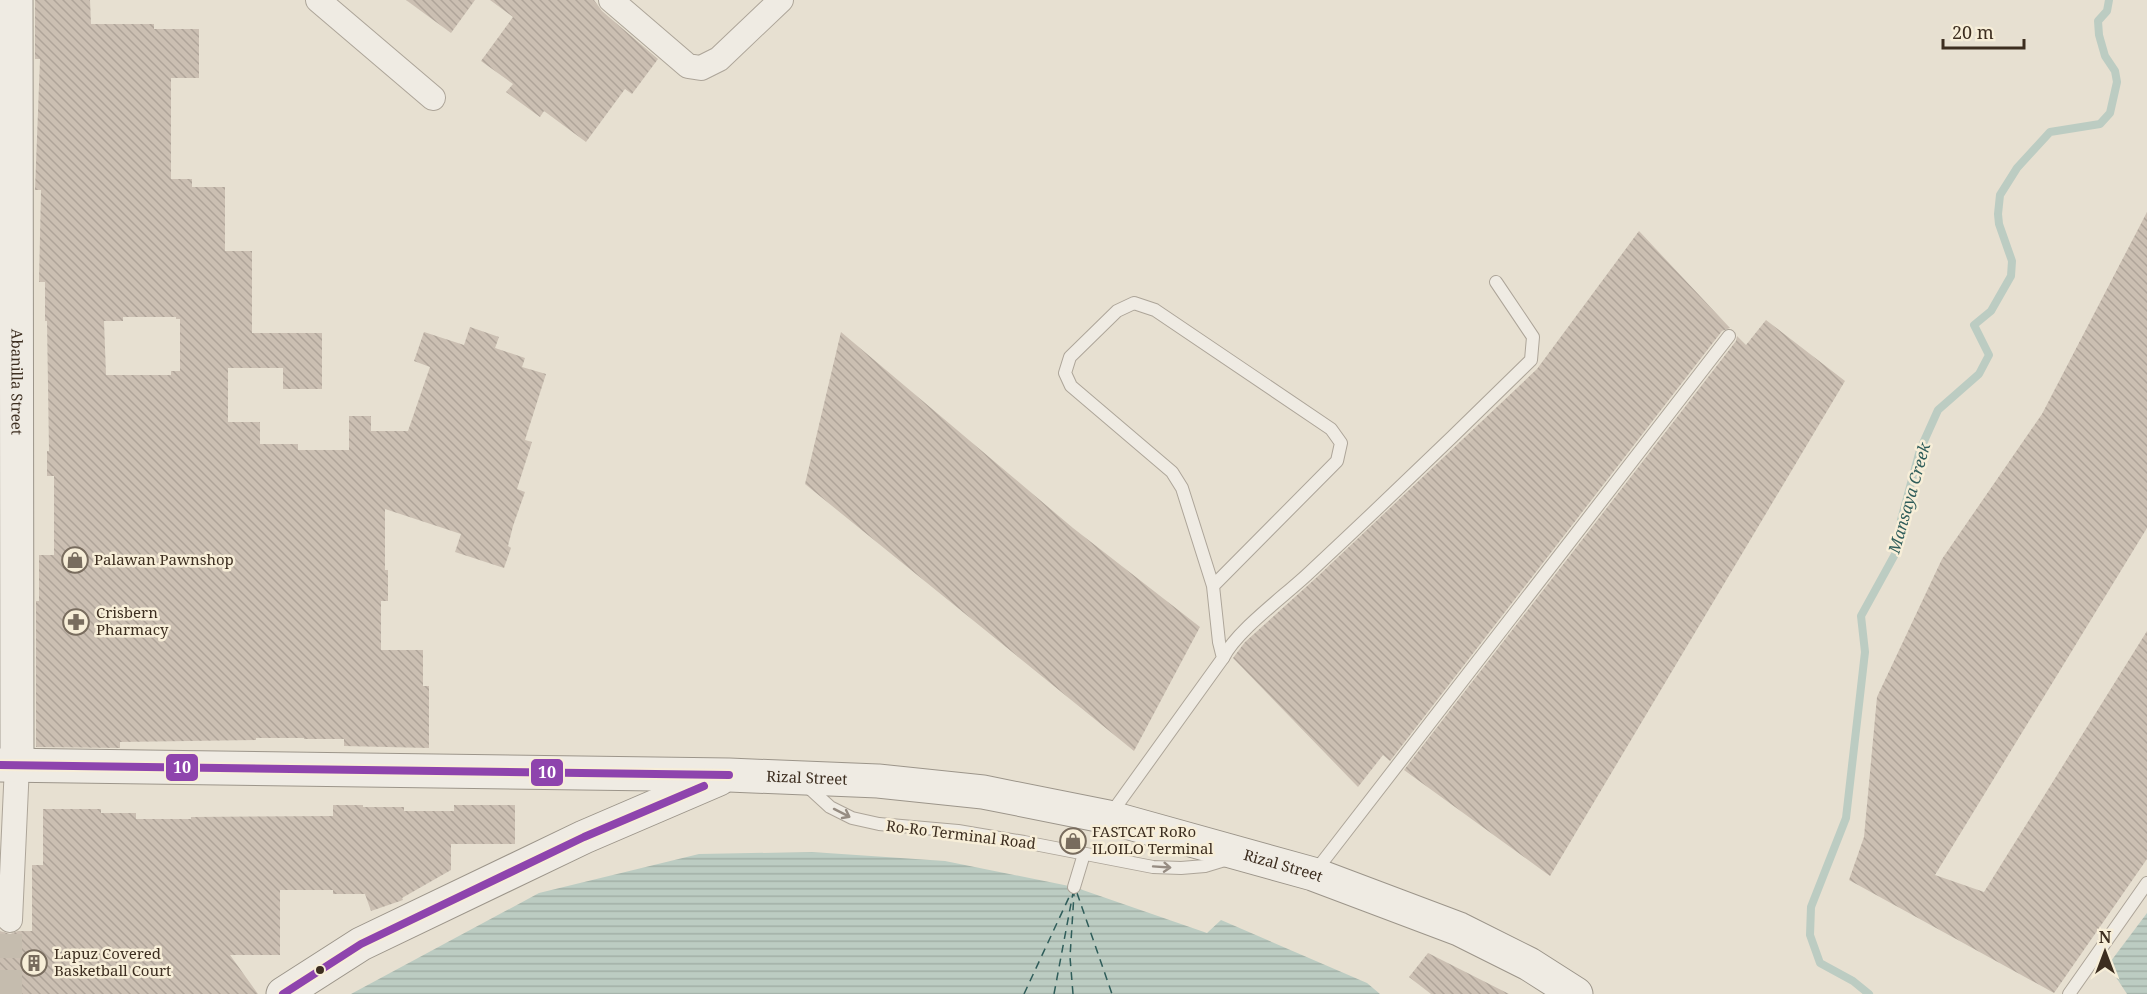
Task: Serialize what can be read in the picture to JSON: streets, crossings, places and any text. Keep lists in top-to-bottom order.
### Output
{
  "streets": {
    "main road": ["Abanilla Street", "Rizal Street"],
    "lane": ["Ro-Ro Terminal Road"]
  },
  "crossings": [
    ["Abanilla Street", "Rizal Street"],
    ["Rizal Street", "Ro-Ro Terminal Road"]
  ],
  "one_way": ["Ro-Ro Terminal Road"],
  "water": ["Mansaya Creek"],
  "places": {
    "shop": ["Palawan Pawnshop", "FASTCAT RoRo ILOILO Terminal"],
    "pharmacy": ["Crisbern Pharmacy"],
    "building": ["Lapuz Covered Basketball Court"]
  },
  "lines": ["transit line 10"],
  "scale_bar": "20 m",
  "north": "top"
}
